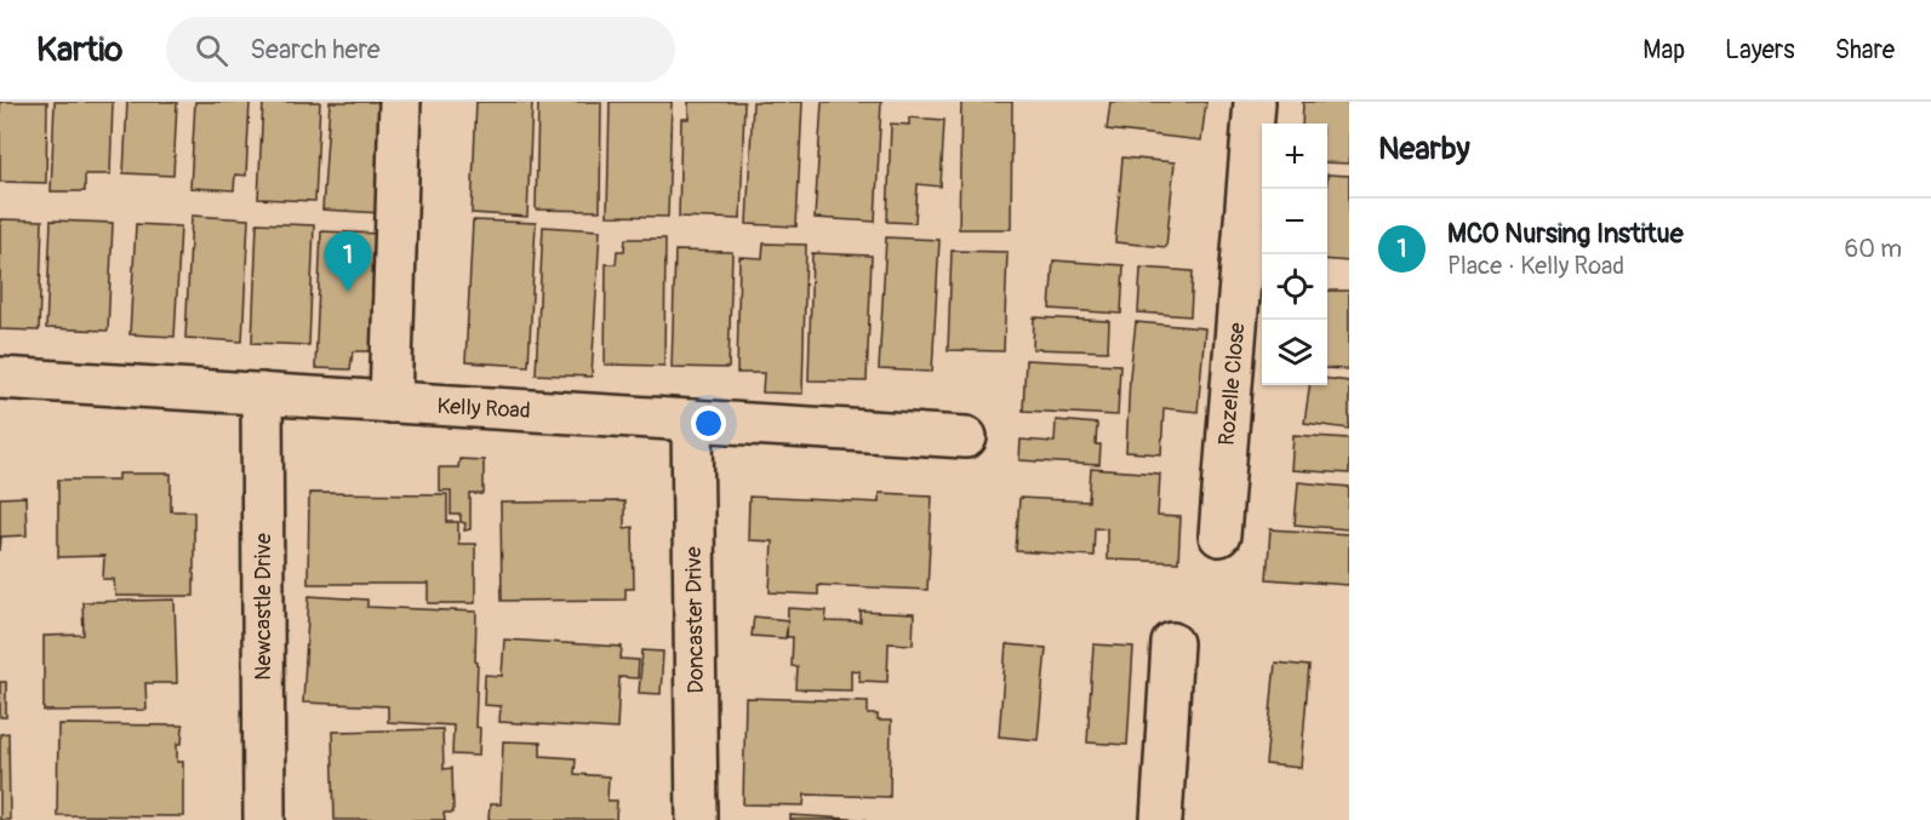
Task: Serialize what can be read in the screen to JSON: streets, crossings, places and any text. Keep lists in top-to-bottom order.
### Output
{
  "streets": {
    "street": [
      "Rozelle Close",
      "Kelly Road",
      "Newcastle Drive",
      "Doncaster Drive"
    ]
  },
  "crossings": [
    ["Kelly Road", "Newcastle Drive"],
    ["Kelly Road", "Doncaster Drive"]
  ],
  "page": {
    "header": "Kartio",
    "search": "Search here",
    "nav": ["Map", "Layers", "Share"],
    "heading": "Nearby",
    "map_buttons": ["+", "−"],
    "list": [
      {
        "mark": "1",
        "name": "MCO Nursing Institue",
        "note": "Place · Kelly Road",
        "value": "60 m"
      }
    ],
    "pins": "1"
  }
}
